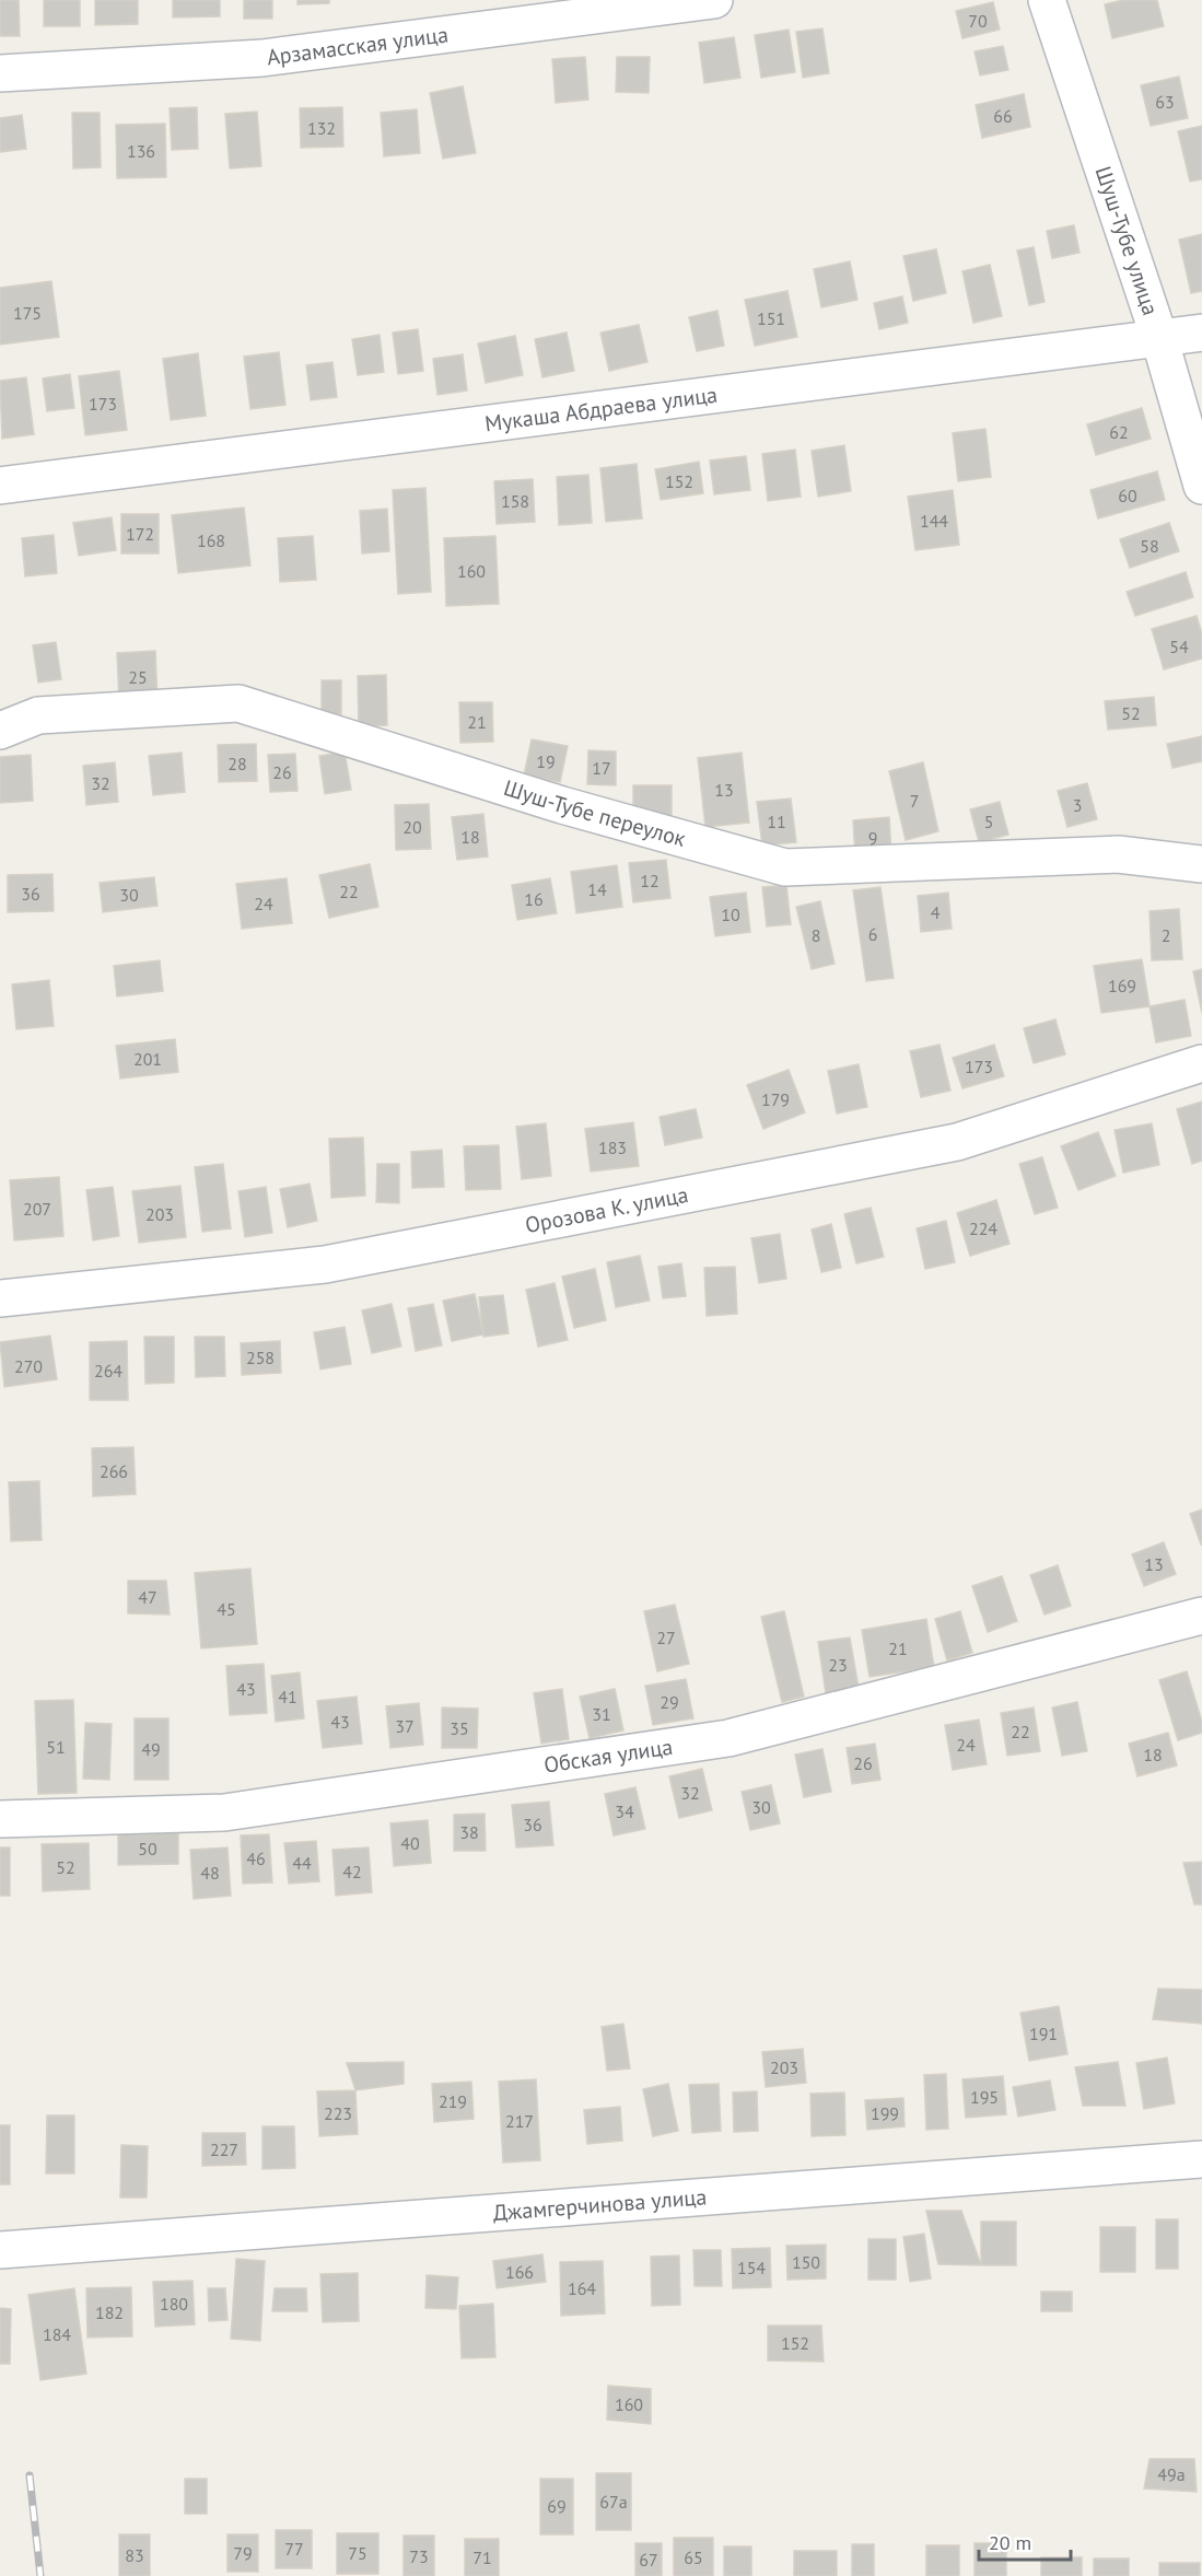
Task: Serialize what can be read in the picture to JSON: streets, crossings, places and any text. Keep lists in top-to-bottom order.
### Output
{
  "streets": {
    "street": [
      "Арзамасская улица",
      "Шуш-Тубе улица",
      "Мукаша Абдраева улица",
      "Шуш-Тубе переулок",
      "Орозова К. улица",
      "Обская улица",
      "Джамгерчинова улица"
    ]
  },
  "crossings": [
    ["Шуш-Тубе улица", "Мукаша Абдраева улица"]
  ],
  "house_numbers": [
    "70",
    "63",
    "66",
    "132",
    "136",
    "175",
    "151",
    "173",
    "62",
    "152",
    "60",
    "158",
    "144",
    "172",
    "168",
    "58",
    "160",
    "54",
    "25",
    "52",
    "21",
    "19",
    "28",
    "17",
    "26",
    "32",
    "13",
    "7",
    "3",
    "11",
    "5",
    "20",
    "18",
    "9",
    "12",
    "14",
    "22",
    "36",
    "30",
    "16",
    "24",
    "4",
    "10",
    "6",
    "8",
    "2",
    "169",
    "201",
    "173",
    "179",
    "183",
    "207",
    "203",
    "224",
    "258",
    "270",
    "264",
    "266",
    "13",
    "47",
    "45",
    "27",
    "21",
    "23",
    "43",
    "41",
    "29",
    "31",
    "43",
    "37",
    "35",
    "22",
    "24",
    "51",
    "49",
    "18",
    "26",
    "32",
    "30",
    "34",
    "36",
    "38",
    "40",
    "50",
    "46",
    "44",
    "52",
    "42",
    "48",
    "191",
    "203",
    "195",
    "219",
    "223",
    "199",
    "217",
    "227",
    "150",
    "154",
    "166",
    "164",
    "180",
    "182",
    "184",
    "152",
    "160",
    "49а",
    "67а",
    "69",
    "77",
    "79",
    "75",
    "83",
    "73",
    "71",
    "65",
    "67"
  ],
  "scale_bar": "20 m"
}
